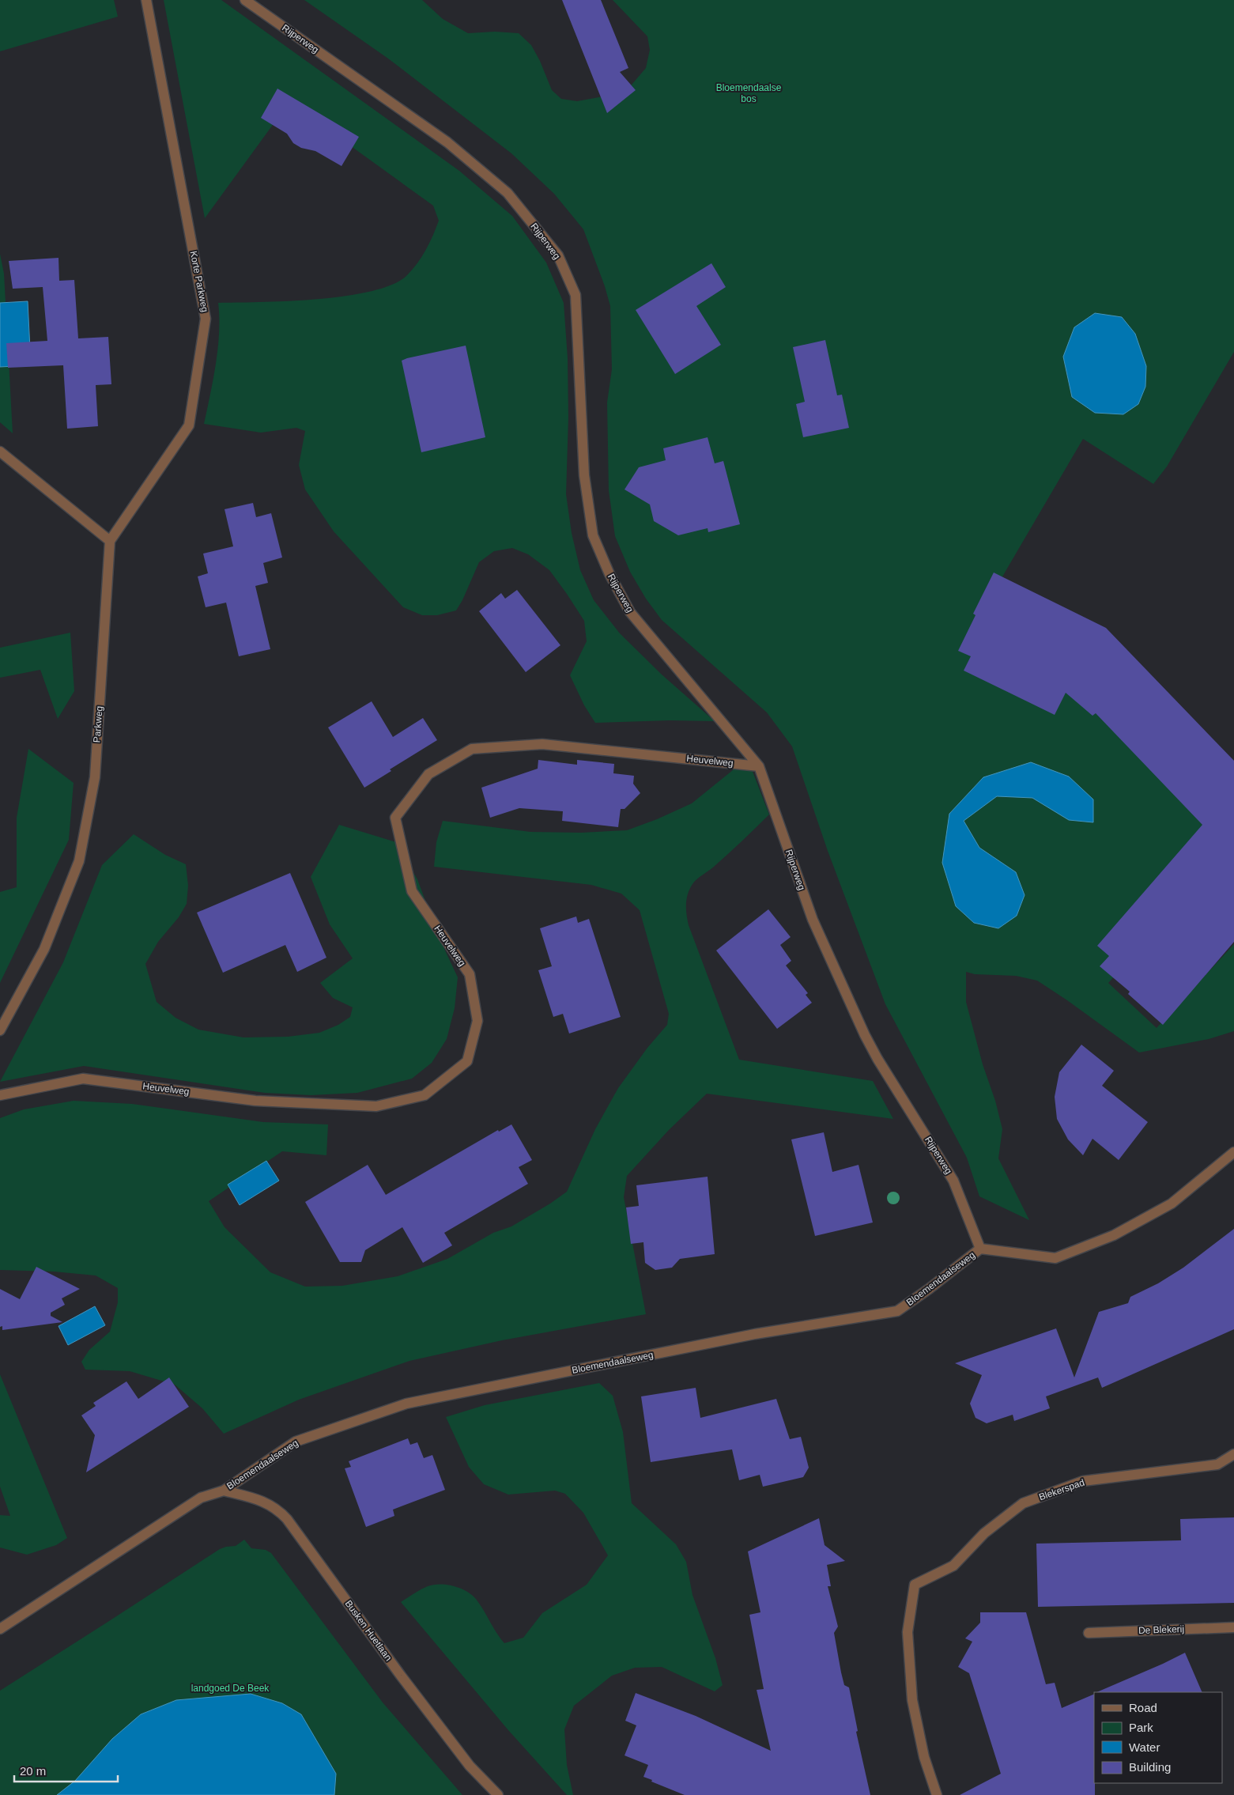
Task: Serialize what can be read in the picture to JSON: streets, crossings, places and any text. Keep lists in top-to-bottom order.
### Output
{
  "streets": {
    "street": [
      "Rijperweg",
      "Korte Parkweg",
      "Parkweg",
      "Heuvelweg",
      "Bloemendaalseweg",
      "Blekerspad",
      "De Blekerij",
      "Busken Huetlaan"
    ]
  },
  "crossings": [
    ["Rijperweg", "Heuvelweg"],
    ["Rijperweg", "Bloemendaalseweg"],
    ["Korte Parkweg", "Parkweg"],
    ["Bloemendaalseweg", "Busken Huetlaan"]
  ],
  "parks": ["Bloemendaalse bos", "landgoed De Beek"],
  "legend": [
    "Road",
    "Park",
    "Water",
    "Building"
  ],
  "scale_bar": "20 m"
}
